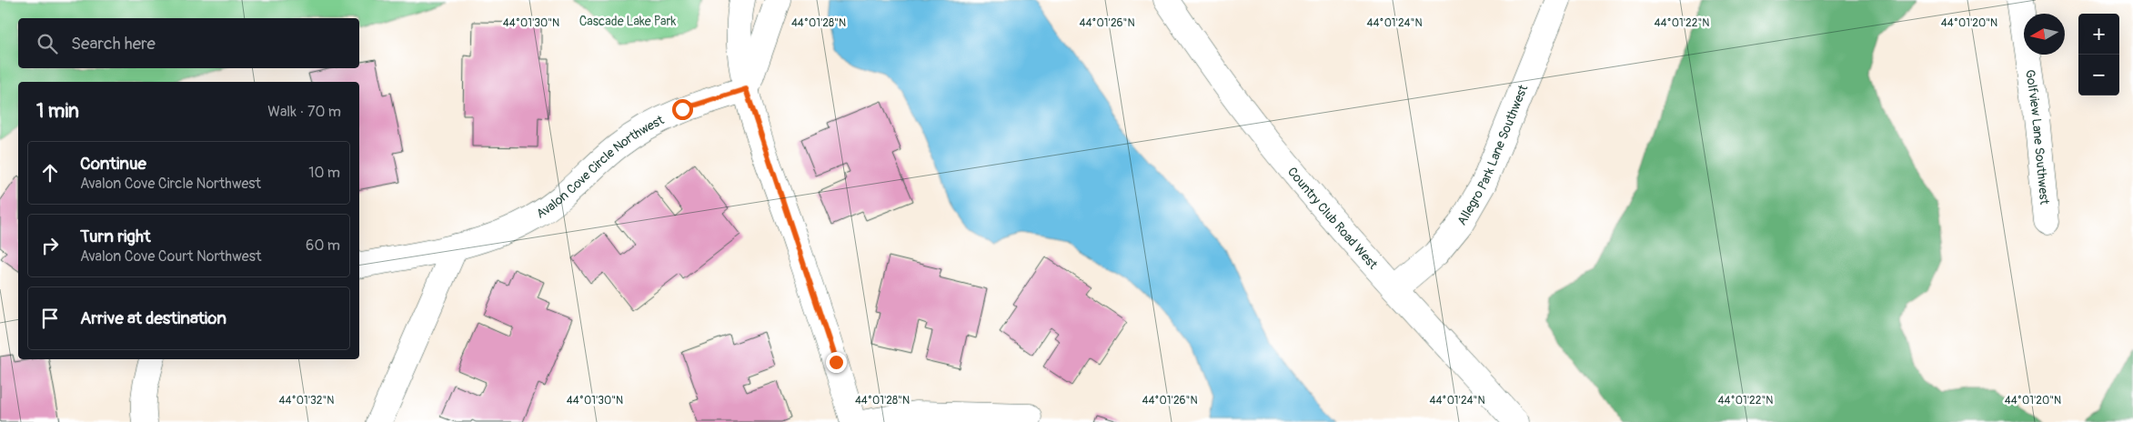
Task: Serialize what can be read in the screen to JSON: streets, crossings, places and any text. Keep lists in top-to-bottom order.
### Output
{
  "streets": {
    "street": [
      "Golfview Lane Southwest",
      "Allegro Park Lane Southwest",
      "Avalon Cove Circle Northwest",
      "Country Club Road West"
    ]
  },
  "crossings": [
    ["Allegro Park Lane Southwest", "Country Club Road West"]
  ],
  "parks": ["Cascade Lake Park"],
  "north": "left",
  "page": {
    "map_buttons": ["+", "−"],
    "search": "Search here",
    "heading": ["1 min", "Walk · 70 m"],
    "list": [
      ["Continue", "Avalon Cove Circle Northwest", "10 m"],
      ["Turn right", "Avalon Cove Court Northwest", "60 m"],
      "Arrive at destination"
    ]
  },
  "coordinates": [
    "44°01'30\"N",
    "44°01'28\"N",
    "44°01'26\"N",
    "44°01'24\"N",
    "44°01'22\"N",
    "44°01'20\"N",
    "44°01'32\"N"
  ]
}
